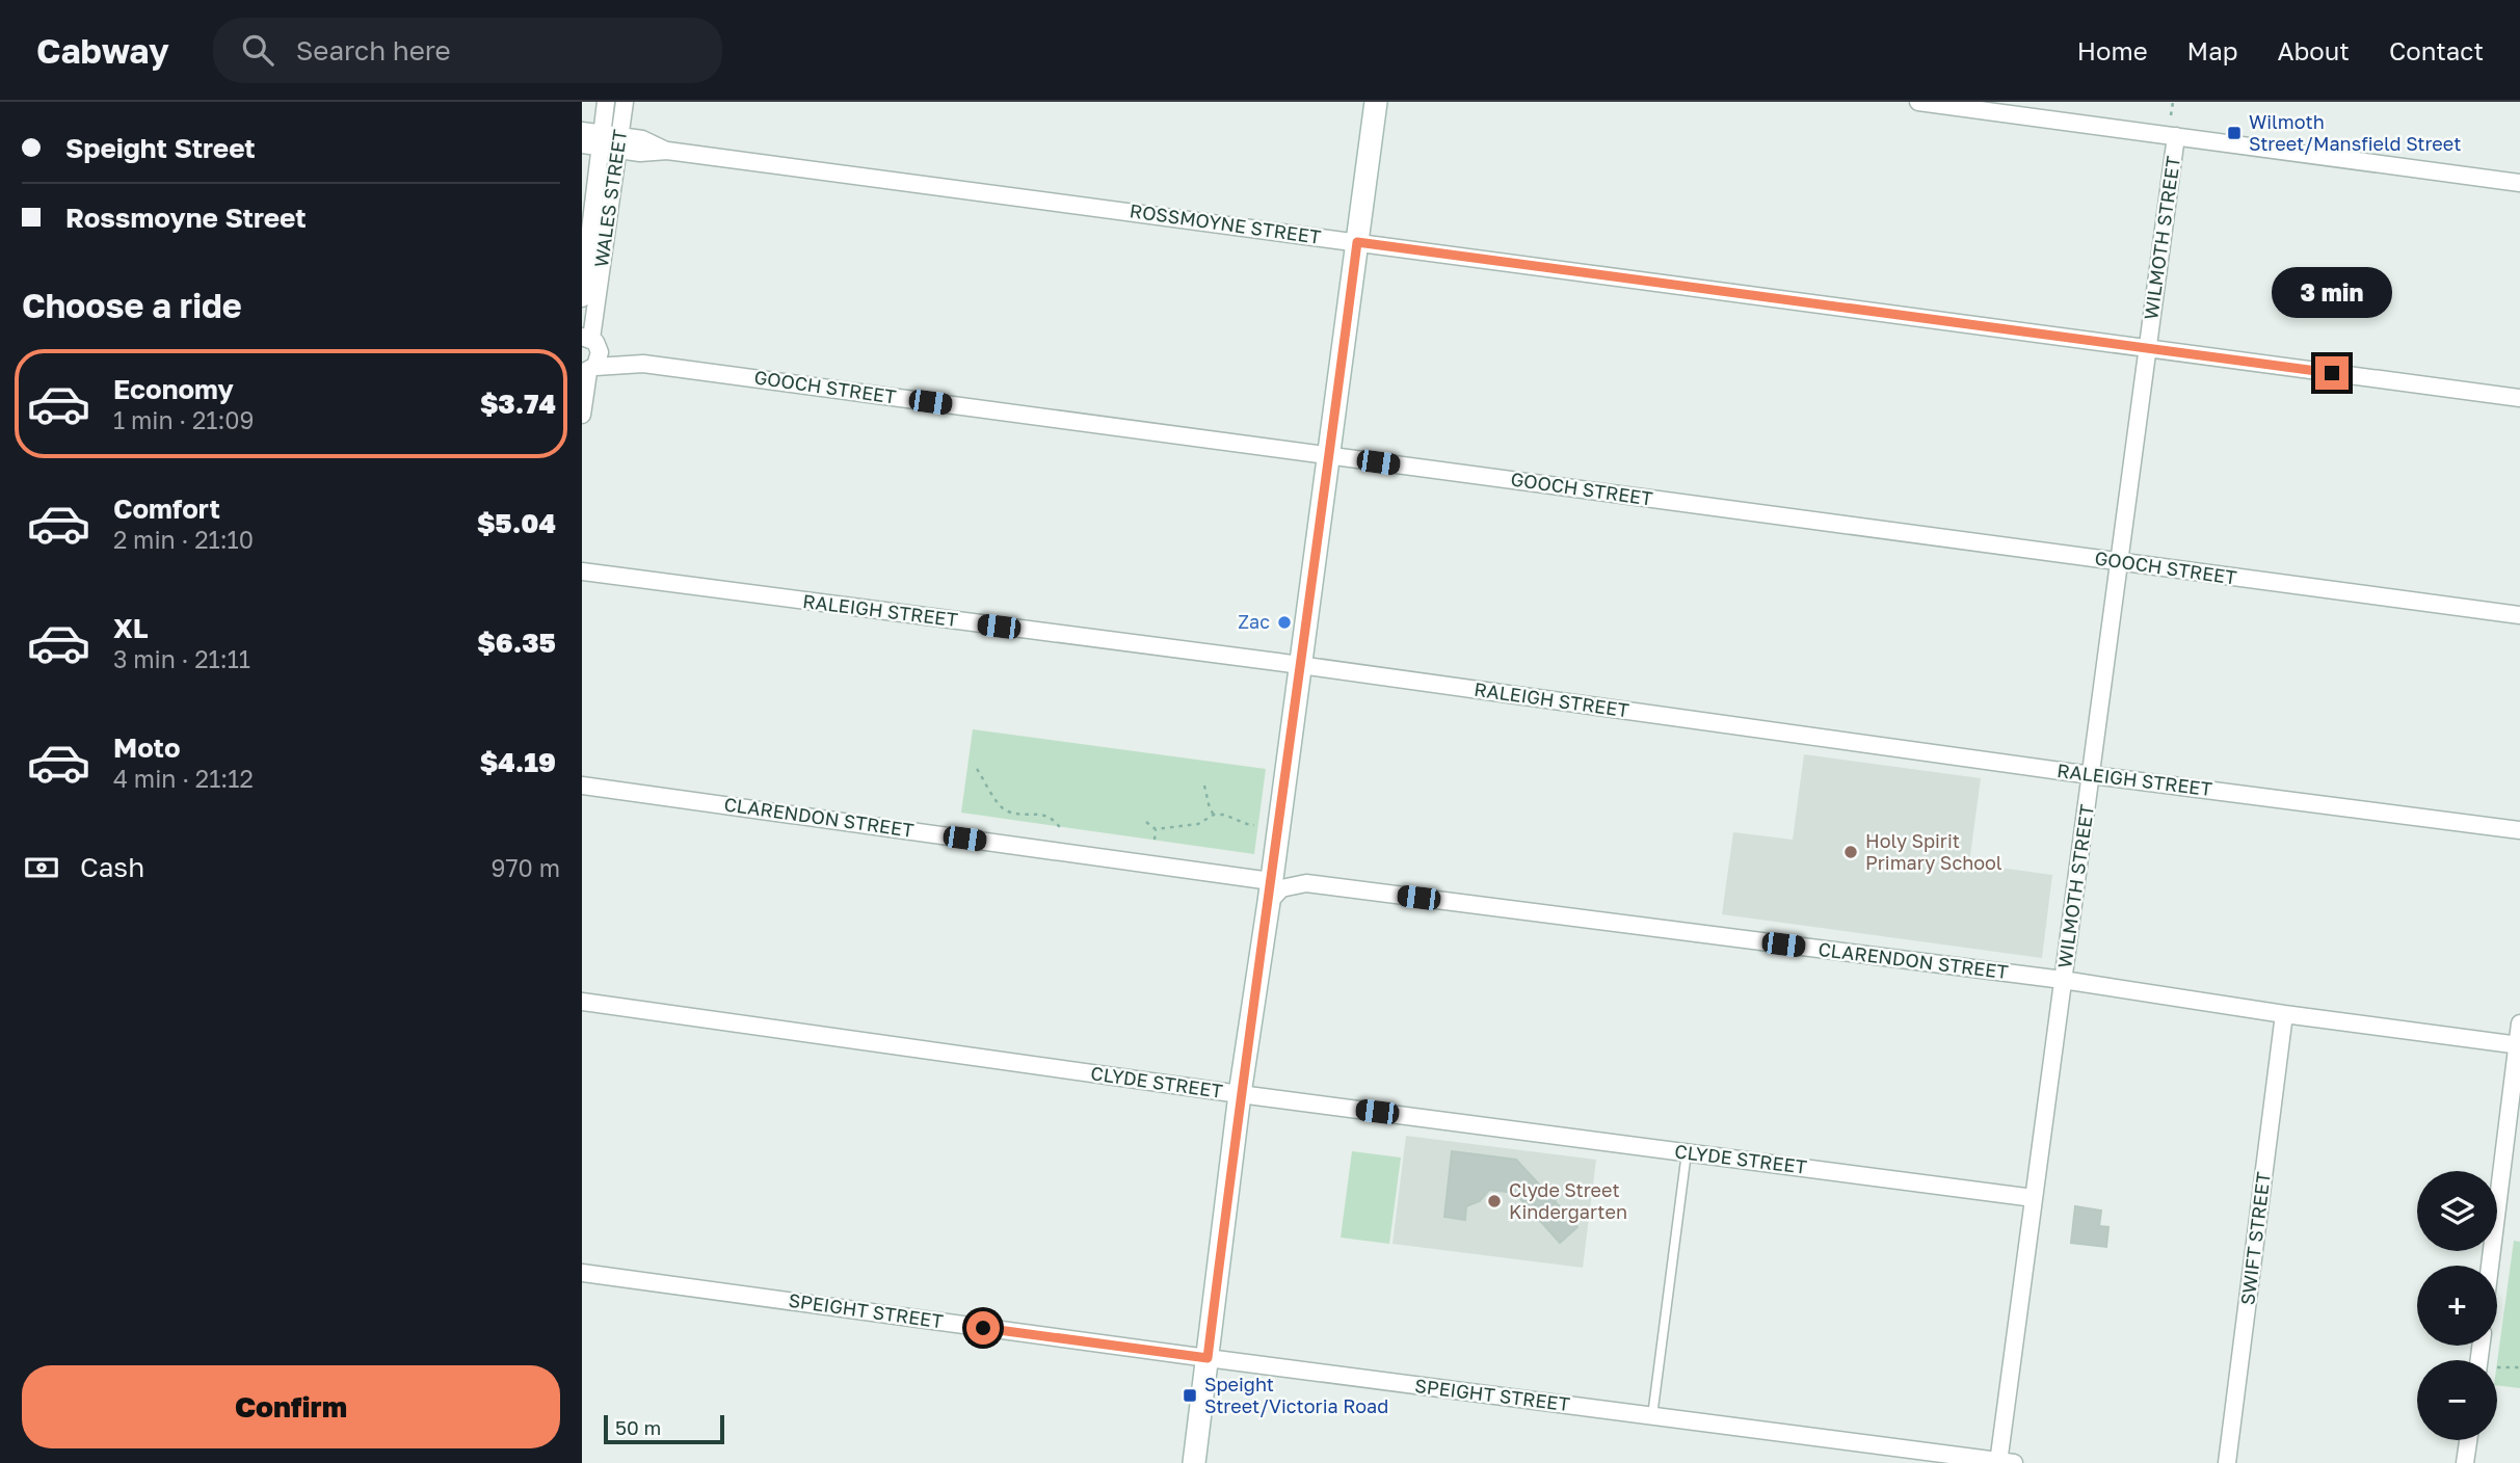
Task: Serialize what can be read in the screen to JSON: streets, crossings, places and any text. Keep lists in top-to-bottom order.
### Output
{
  "streets": {
    "street": [
      "WALES STREET",
      "ROSSMOYNE STREET",
      "WILMOTH STREET",
      "GOOCH STREET",
      "RALEIGH STREET",
      "CLARENDON STREET",
      "CLYDE STREET",
      "SWIFT STREET",
      "SPEIGHT STREET"
    ]
  },
  "crossings": [
    ["WALES STREET", "ROSSMOYNE STREET"],
    ["WALES STREET", "GOOCH STREET"],
    ["ROSSMOYNE STREET", "WILMOTH STREET"],
    ["WILMOTH STREET", "GOOCH STREET"],
    ["WILMOTH STREET", "RALEIGH STREET"],
    ["WILMOTH STREET", "CLARENDON STREET"],
    ["WILMOTH STREET", "CLYDE STREET"],
    ["WILMOTH STREET", "SPEIGHT STREET"],
    ["CLARENDON STREET", "SWIFT STREET"]
  ],
  "places": {
    "transit": ["Wilmoth Street/Mansfield Street", "Speight Street/Victoria Road"],
    "other": ["Zac", "Holy Spirit Primary School", "Clyde Street Kindergarten"]
  },
  "scale_bar": "50 m",
  "page": {
    "header": "Cabway",
    "search": "Search here",
    "nav": [
      "Home",
      "Map",
      "About",
      "Contact"
    ],
    "banner": ["Speight Street", "Rossmoyne Street"],
    "heading": "Choose a ride",
    "bubble": "3 min",
    "list": [
      {
        "name": "Economy",
        "note": "1 min · 21:09",
        "value": "$3.74"
      },
      {
        "name": "Comfort",
        "note": "2 min · 21:10",
        "value": "$5.04"
      },
      {
        "name": "XL",
        "note": "3 min · 21:11",
        "value": "$6.35"
      },
      {
        "name": "Moto",
        "note": "4 min · 21:12",
        "value": "$4.19"
      }
    ],
    "pay": ["Cash", "970 m"],
    "map_buttons": ["+", "−"],
    "buttons": "Confirm",
    "scale": "50 m"
  }
}
